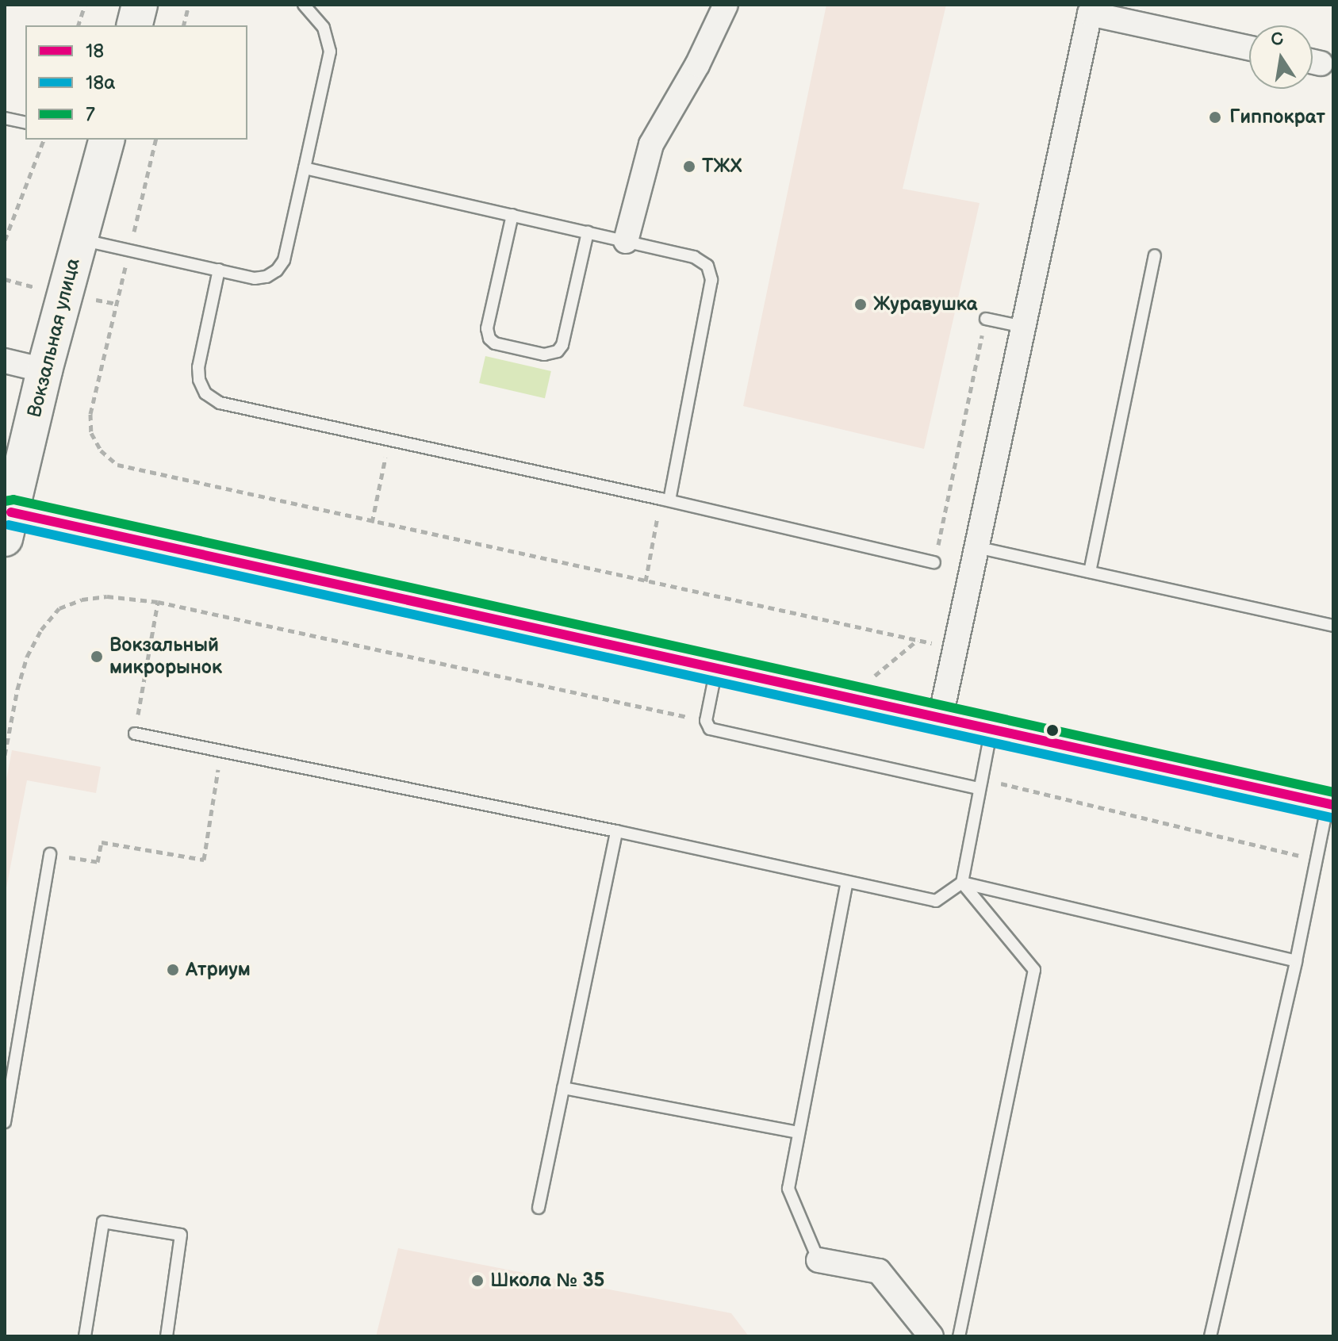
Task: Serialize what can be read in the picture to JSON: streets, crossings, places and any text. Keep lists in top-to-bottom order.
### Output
{
  "streets": {
    "main road": ["Вокзальная улица"]
  },
  "places": [
    "Гиппократ",
    "ТЖХ",
    "Журавушка",
    "Вокзальный микрорынок",
    "Атриум",
    "Школа № 35"
  ],
  "lines": ["transit line 7", "transit line 18", "transit line 18а"],
  "legend": ["18", "18а", "7"],
  "north": "top"
}
